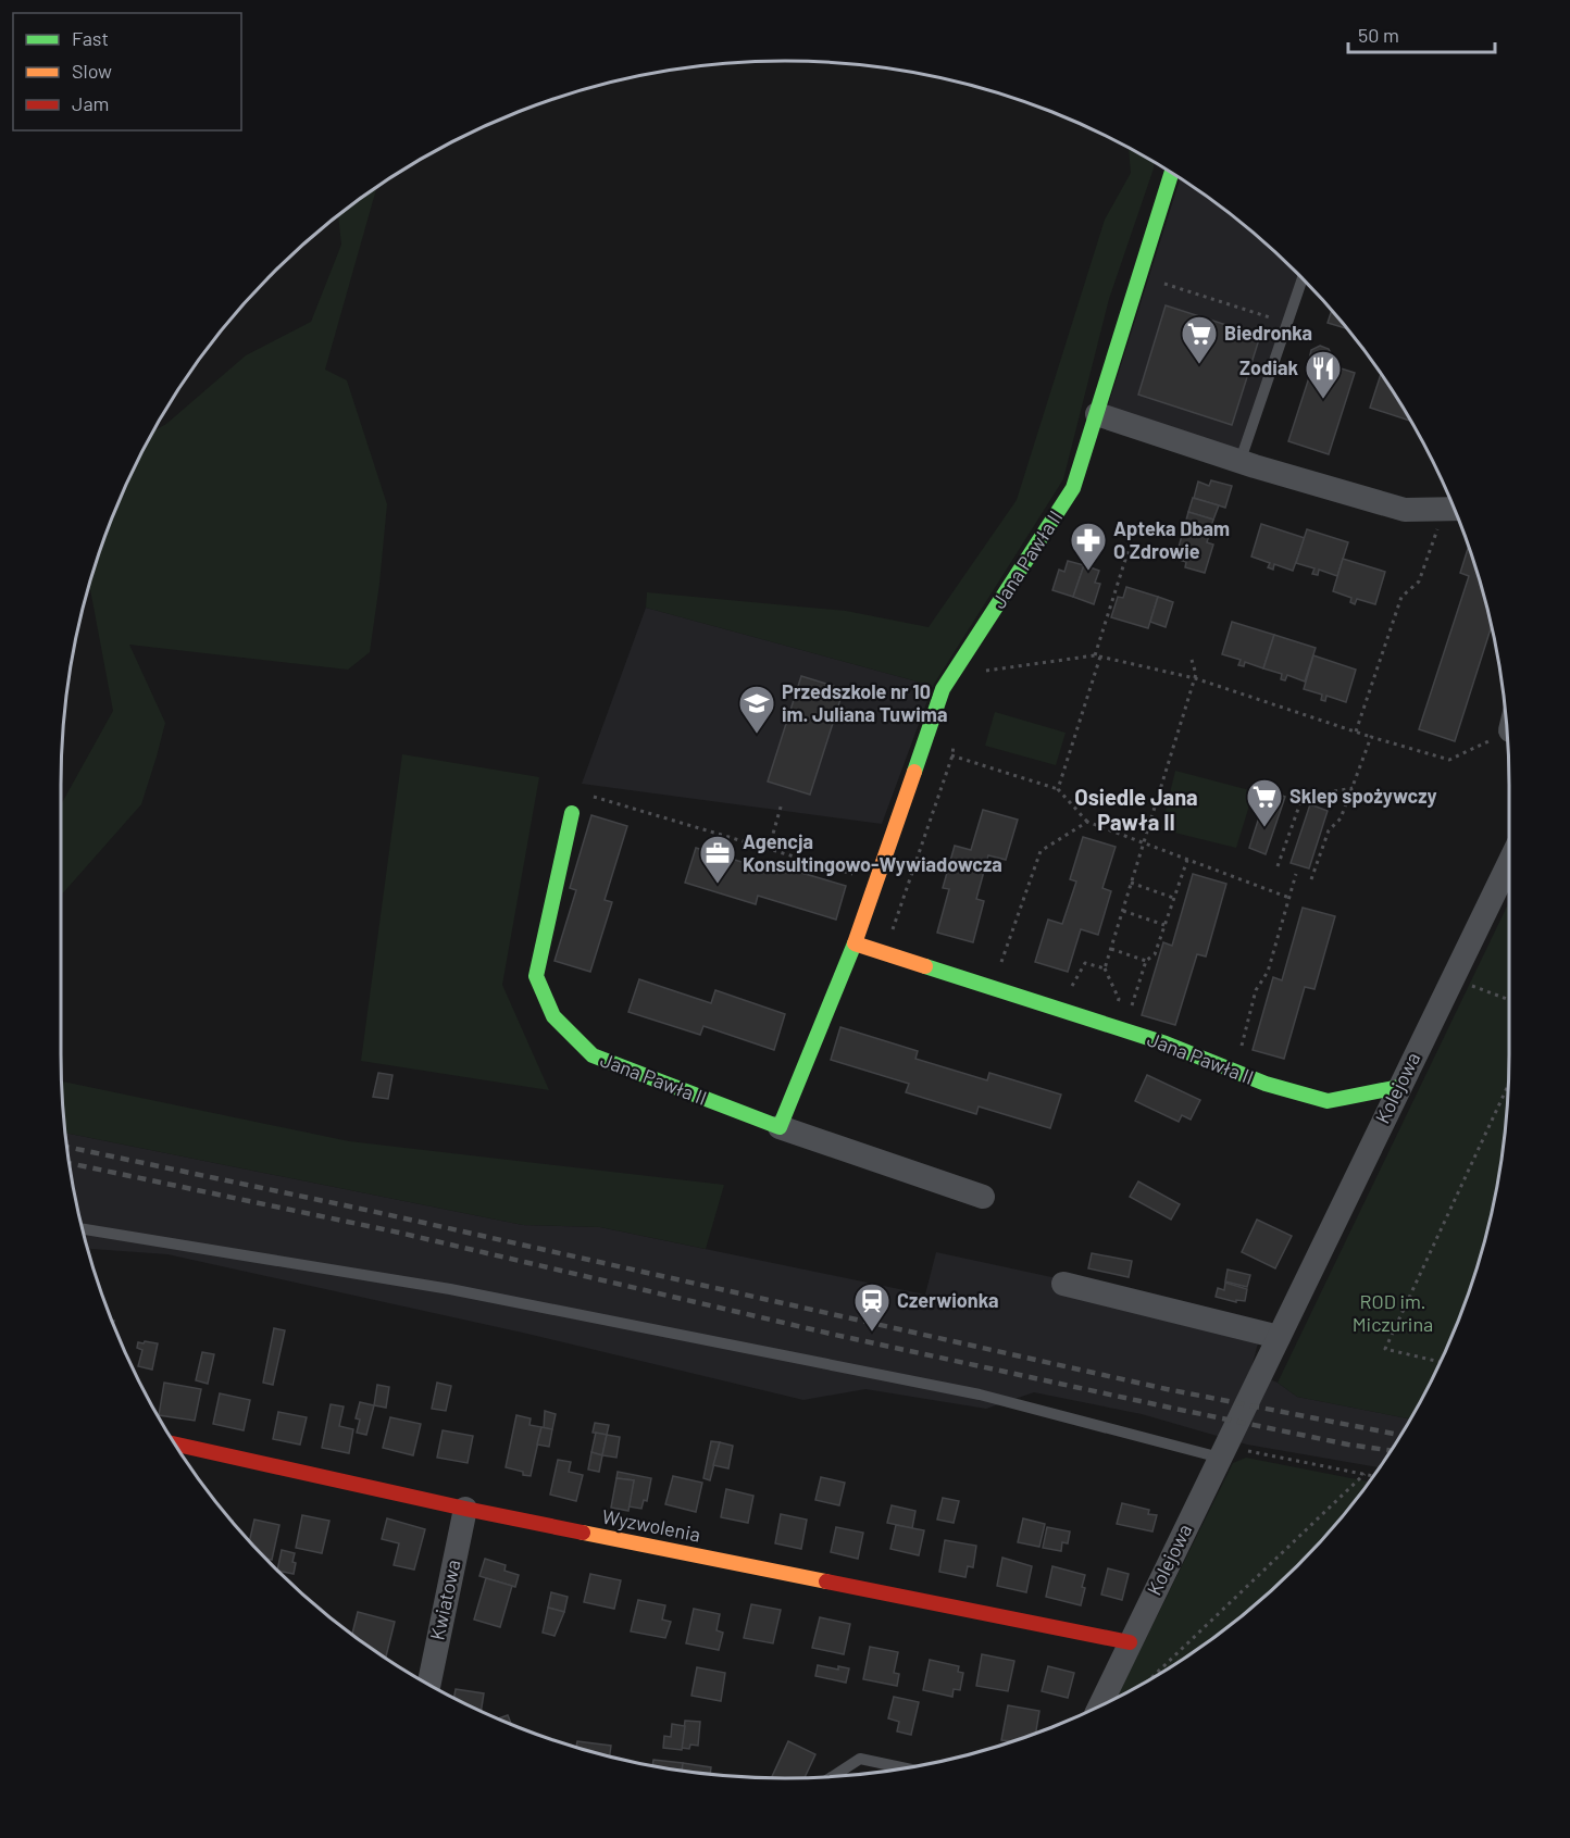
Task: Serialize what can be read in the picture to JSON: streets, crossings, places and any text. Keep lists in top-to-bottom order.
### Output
{
  "streets": {
    "street": [
      "Jana Pawła II",
      "Kolejowa",
      "Wyzwolenia",
      "Kwiatowa"
    ]
  },
  "crossings": [
    ["Jana Pawła II", "Kolejowa"],
    ["Kolejowa", "Wyzwolenia"],
    ["Wyzwolenia", "Kwiatowa"]
  ],
  "districts": ["Osiedle Jana Pawła II"],
  "parks": ["ROD im. Miczurina"],
  "places": {
    "supermarket": ["Biedronka", "Sklep spożywczy"],
    "restaurant": ["Zodiak"],
    "pharmacy": ["Apteka Dbam O Zdrowie"],
    "school or university": ["Przedszkole nr 10 im. Juliana Tuwima"],
    "office": ["Agencja Konsultingowo-Wywiadowcza"],
    "station": ["Czerwionka"]
  },
  "legend": ["Fast", "Slow", "Jam"],
  "scale_bar": "50 m"
}
